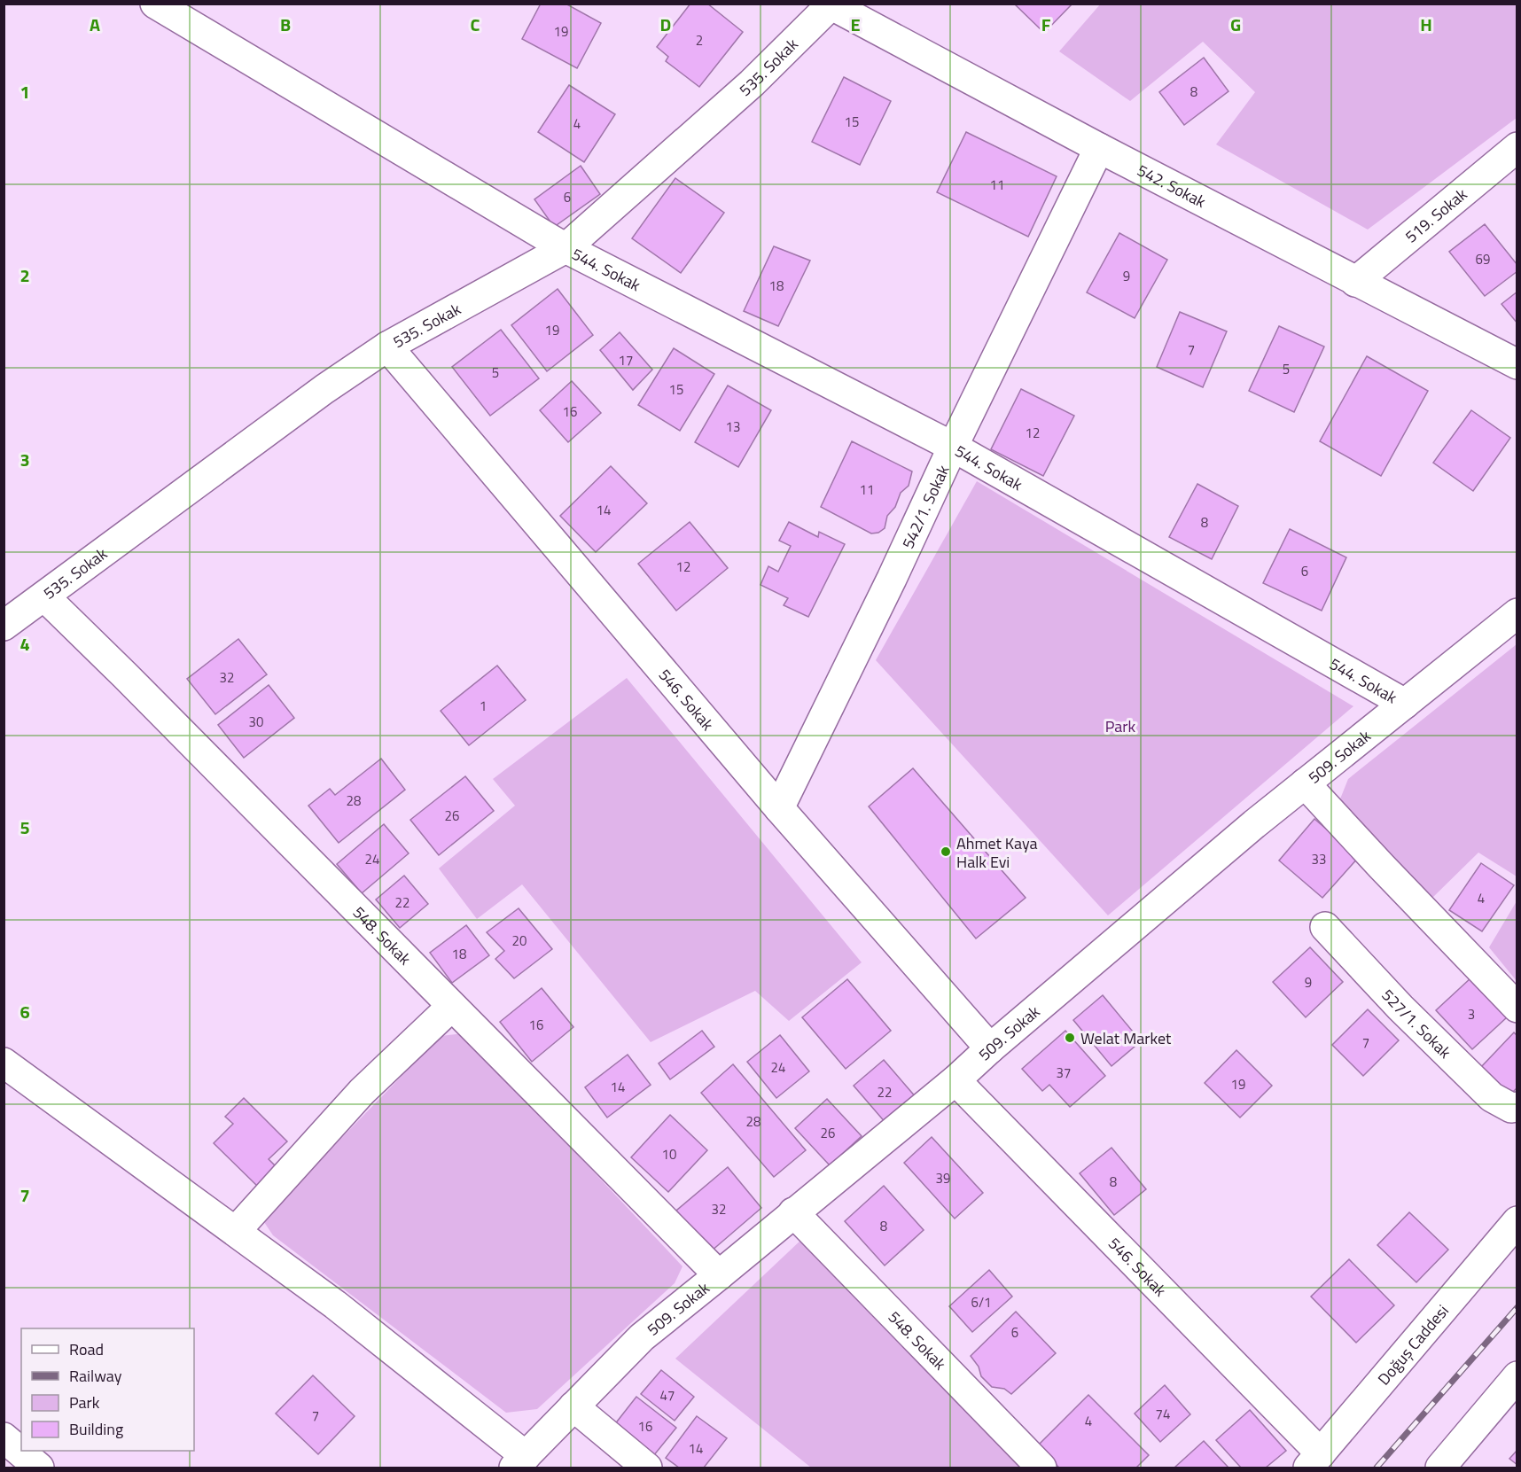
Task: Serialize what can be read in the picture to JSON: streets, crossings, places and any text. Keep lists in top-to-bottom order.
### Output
{
  "streets": {
    "street": [
      "535. Sokak",
      "542. Sokak",
      "519. Sokak",
      "544. Sokak",
      "542/1. Sokak",
      "546. Sokak",
      "509. Sokak",
      "548. Sokak",
      "527/1. Sokak",
      "Doğuş Caddesi"
    ]
  },
  "crossings": [
    ["535. Sokak", "542. Sokak"],
    ["535. Sokak", "544. Sokak"],
    ["535. Sokak", "546. Sokak"],
    ["535. Sokak", "548. Sokak"],
    ["542. Sokak", "519. Sokak"],
    ["542. Sokak", "542/1. Sokak"],
    ["544. Sokak", "542/1. Sokak"],
    ["544. Sokak", "509. Sokak"],
    ["542/1. Sokak", "546. Sokak"],
    ["546. Sokak", "509. Sokak"],
    ["546. Sokak", "Doğuş Caddesi"],
    ["509. Sokak", "548. Sokak"]
  ],
  "parks": ["Park"],
  "places": ["Ahmet Kaya Halk Evi", "Welat Market"],
  "house_numbers": [
    "19",
    "2",
    "8",
    "15",
    "4",
    "11",
    "6",
    "69",
    "9",
    "18",
    "19",
    "7",
    "17",
    "5",
    "5",
    "15",
    "16",
    "13",
    "12",
    "11",
    "14",
    "8",
    "12",
    "6",
    "32",
    "1",
    "30",
    "28",
    "26",
    "24",
    "33",
    "4",
    "22",
    "20",
    "18",
    "9",
    "3",
    "16",
    "7",
    "24",
    "37",
    "19",
    "14",
    "22",
    "28",
    "26",
    "10",
    "39",
    "8",
    "32",
    "8",
    "6/1",
    "6",
    "47",
    "74",
    "7",
    "4",
    "16",
    "14"
  ],
  "legend": [
    "Road",
    "Railway",
    "Park",
    "Building"
  ],
  "grid": {
    "columns": [
      "A",
      "B",
      "C",
      "D",
      "E",
      "F",
      "G",
      "H"
    ],
    "rows": [
      "1",
      "2",
      "3",
      "4",
      "5",
      "6",
      "7"
    ]
  }
}
